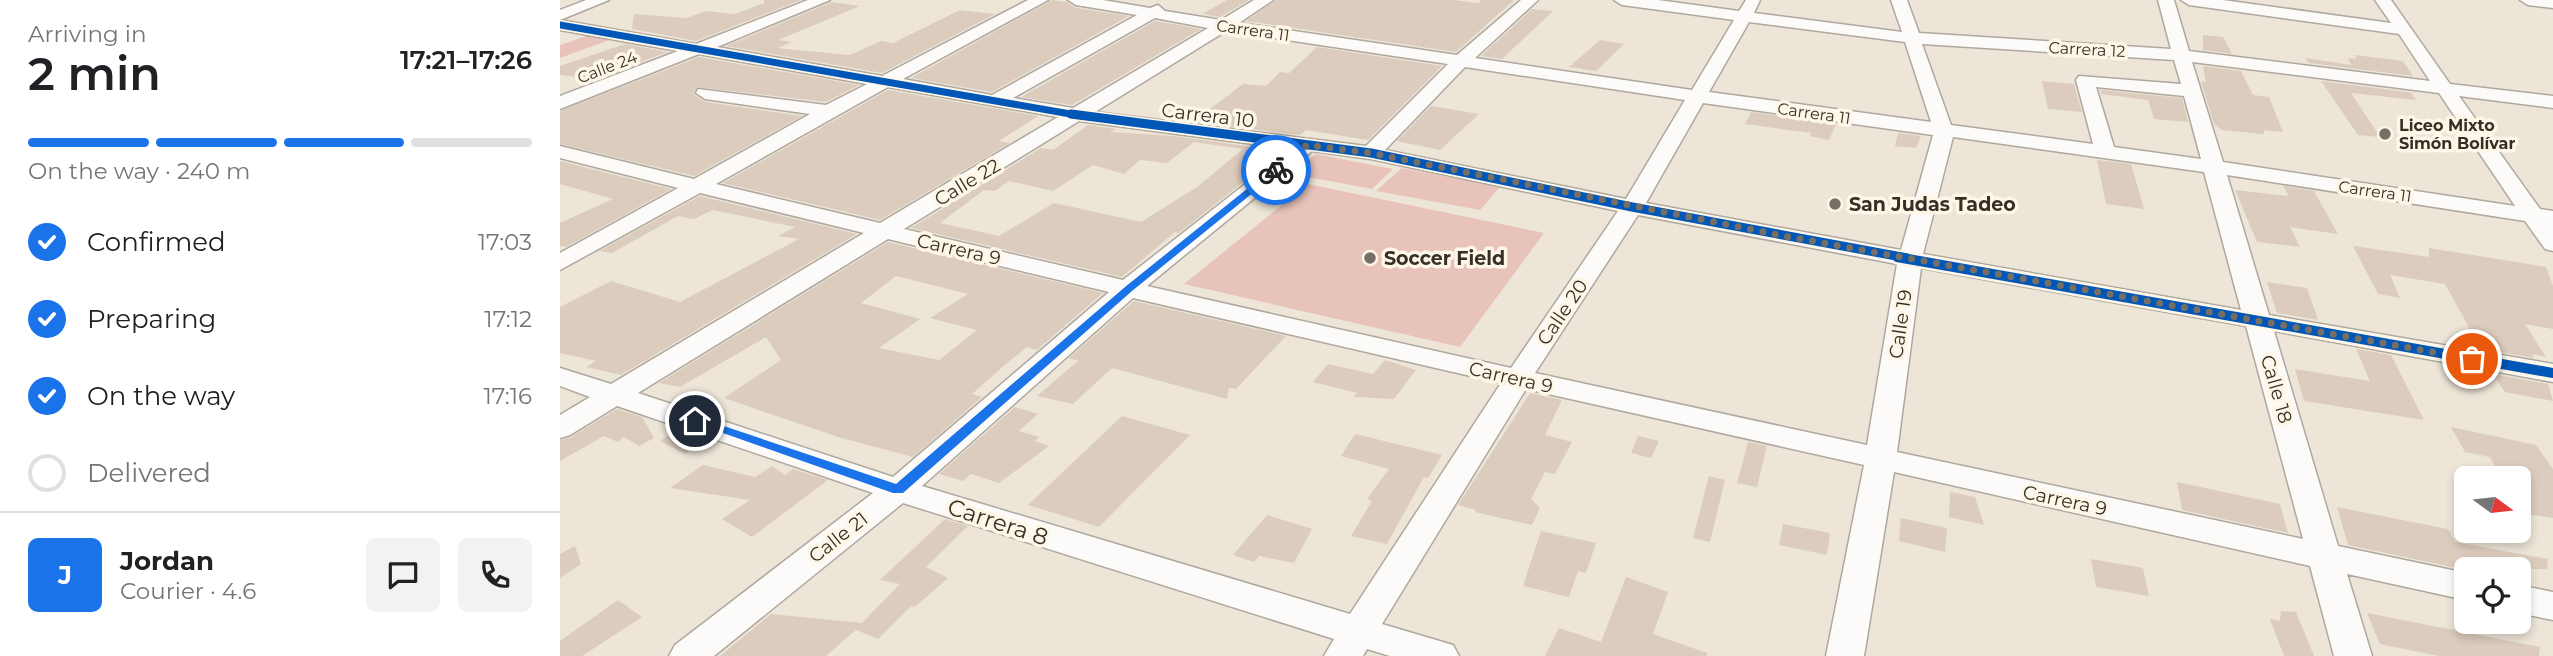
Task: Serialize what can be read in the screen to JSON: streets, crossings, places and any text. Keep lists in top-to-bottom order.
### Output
{
  "streets": {
    "street": [
      "Carrera 11",
      "Carrera 12",
      "Calle 24",
      "Carrera 10",
      "Calle 22",
      "Carrera 9",
      "Calle 20",
      "Calle 19",
      "Calle 18",
      "Carrera 8",
      "Calle 21"
    ]
  },
  "crossings": [
    ["Carrera 11", "Calle 22"],
    ["Carrera 11", "Calle 20"],
    ["Carrera 11", "Calle 19"],
    ["Carrera 11", "Calle 18"],
    ["Carrera 12", "Calle 20"],
    ["Carrera 12", "Calle 18"],
    ["Calle 24", "Carrera 10"],
    ["Carrera 10", "Calle 22"],
    ["Carrera 10", "Calle 20"],
    ["Carrera 10", "Calle 19"],
    ["Carrera 10", "Calle 18"],
    ["Carrera 10", "Calle 21"],
    ["Calle 22", "Carrera 9"],
    ["Calle 22", "Carrera 8"],
    ["Carrera 9", "Calle 20"],
    ["Carrera 9", "Calle 19"],
    ["Carrera 9", "Calle 18"],
    ["Carrera 9", "Calle 21"],
    ["Calle 20", "Carrera 8"],
    ["Carrera 8", "Calle 21"]
  ],
  "places": ["Liceo Mixto Simón Bolívar", "San Judas Tadeo", "Soccer Field"],
  "north": "right",
  "page": {
    "heading": ["2 min", "Arriving in", "17:21–17:26"],
    "panel": ["Jordan", "Courier · 4.6"],
    "bar": "On the way · 240 m",
    "list": [
      ["Confirmed", "17:03"],
      ["Preparing", "17:12"],
      ["On the way", "17:16"],
      "Delivered"
    ],
    "round": "J"
  }
}
